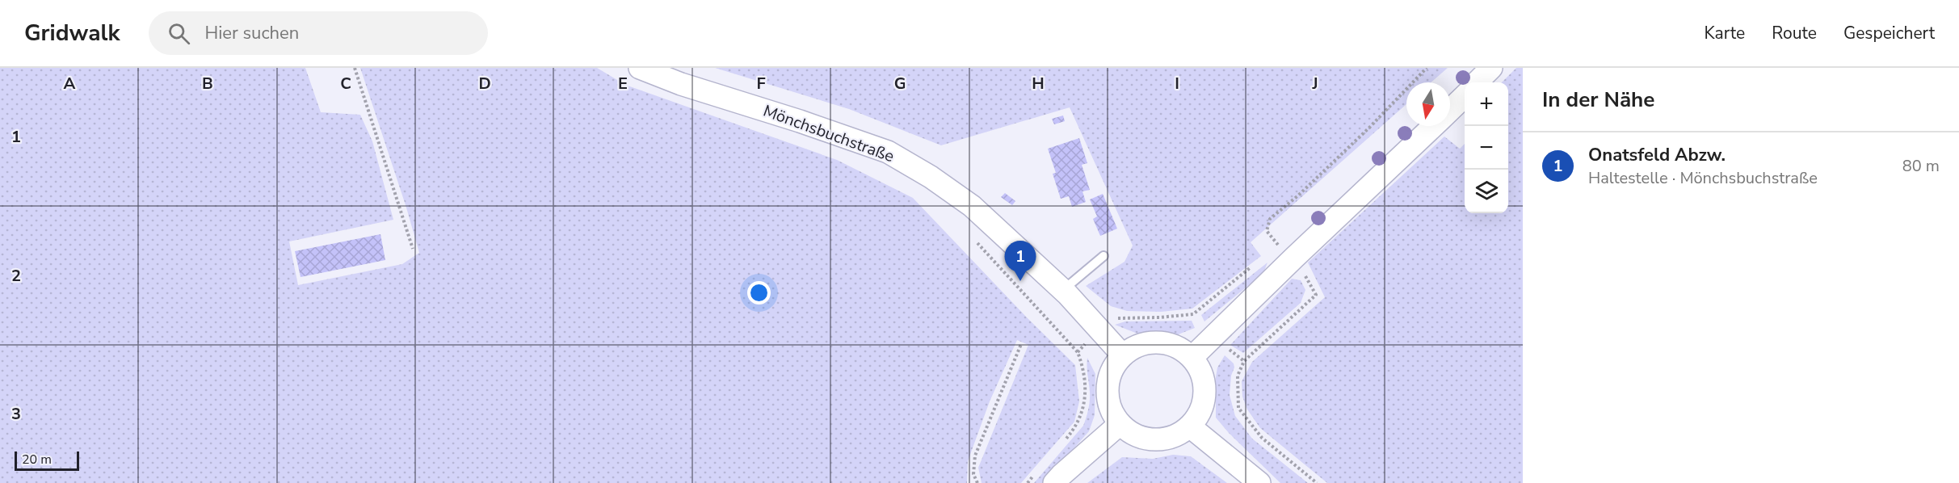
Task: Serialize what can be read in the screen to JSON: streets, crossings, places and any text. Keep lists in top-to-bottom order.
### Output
{
  "streets": {
    "street": ["Mönchsbuchstraße"]
  },
  "scale_bar": "20 m",
  "north": "bottom",
  "page": {
    "header": "Gridwalk",
    "search": "Hier suchen",
    "nav": ["Karte", "Route", "Gespeichert"],
    "heading": "In der Nähe",
    "map_buttons": ["+", "−"],
    "list": [
      {
        "mark": "1",
        "name": "Onatsfeld Abzw.",
        "note": "Haltestelle · Mönchsbuchstraße",
        "value": "80 m"
      }
    ],
    "pins": "1",
    "scale": "20 m"
  },
  "grid": {
    "columns": [
      "A",
      "B",
      "C",
      "D",
      "E",
      "F",
      "G",
      "H",
      "I",
      "J"
    ],
    "rows": ["1", "2", "3"]
  }
}
